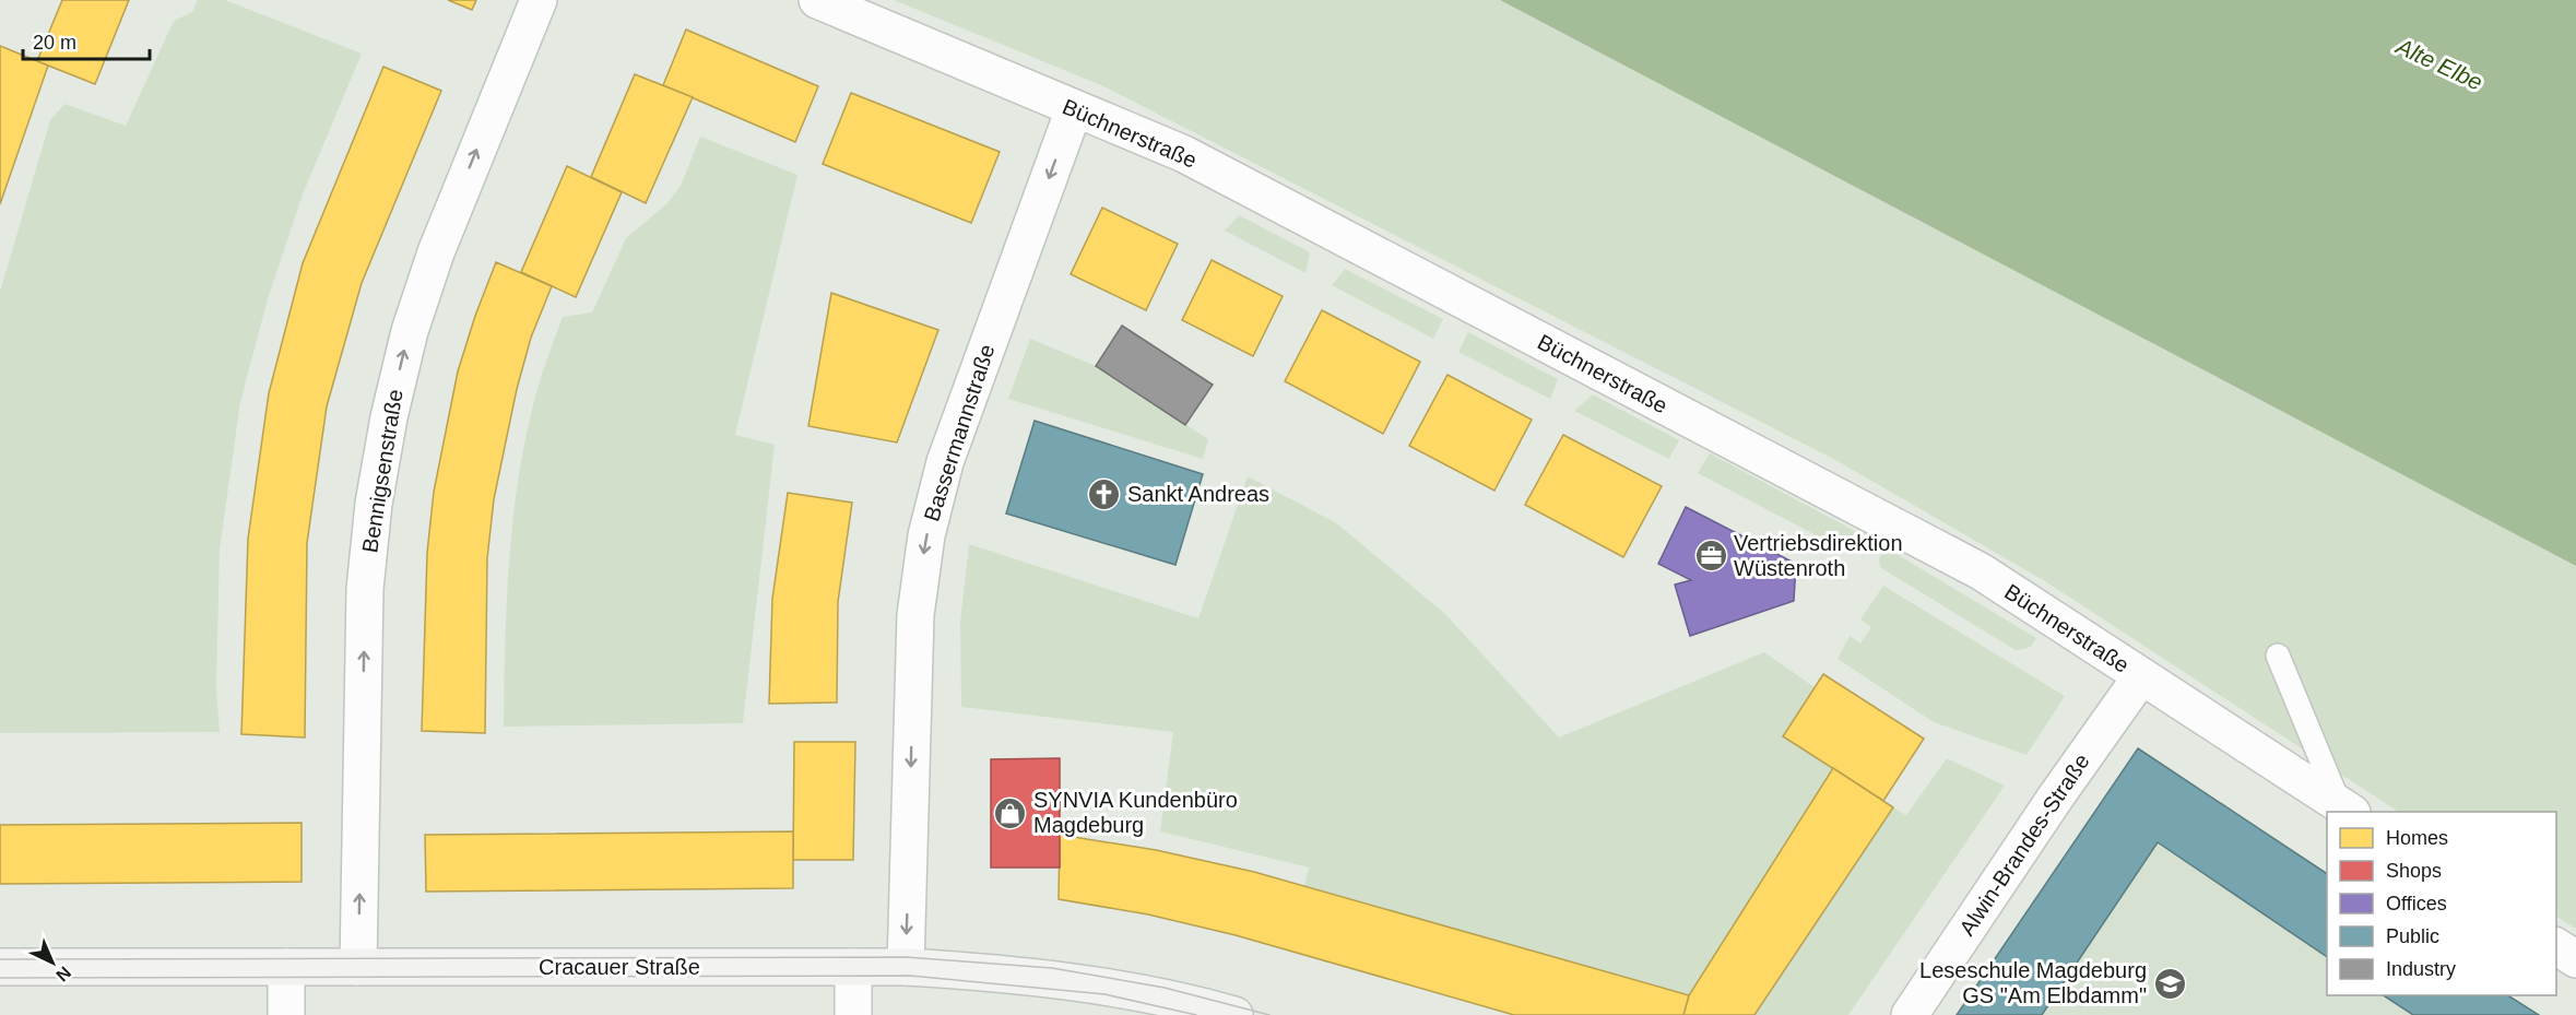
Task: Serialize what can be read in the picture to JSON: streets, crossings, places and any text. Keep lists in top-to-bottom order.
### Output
{
  "streets": {
    "main road": ["Cracauer Straße"],
    "street": [
      "Büchnerstraße",
      "Bassermannstraße",
      "Bennigsenstraße",
      "Alwin-Brandes-Straße"
    ]
  },
  "crossings": [
    ["Büchnerstraße", "Bassermannstraße"],
    ["Büchnerstraße", "Alwin-Brandes-Straße"],
    ["Bassermannstraße", "Cracauer Straße"],
    ["Bennigsenstraße", "Cracauer Straße"]
  ],
  "one_way": ["Bassermannstraße", "Bennigsenstraße"],
  "water": ["Alte Elbe"],
  "places": {
    "church": ["Sankt Andreas"],
    "office": ["Vertriebsdirektion Wüstenroth"],
    "shop": ["SYNVIA Kundenbüro Magdeburg"],
    "school or university": ["Leseschule Magdeburg GS \"Am Elbdamm\""]
  },
  "legend": [
    "Homes",
    "Shops",
    "Offices",
    "Public",
    "Industry"
  ],
  "scale_bar": "20 m",
  "north": "bottom right"
}
